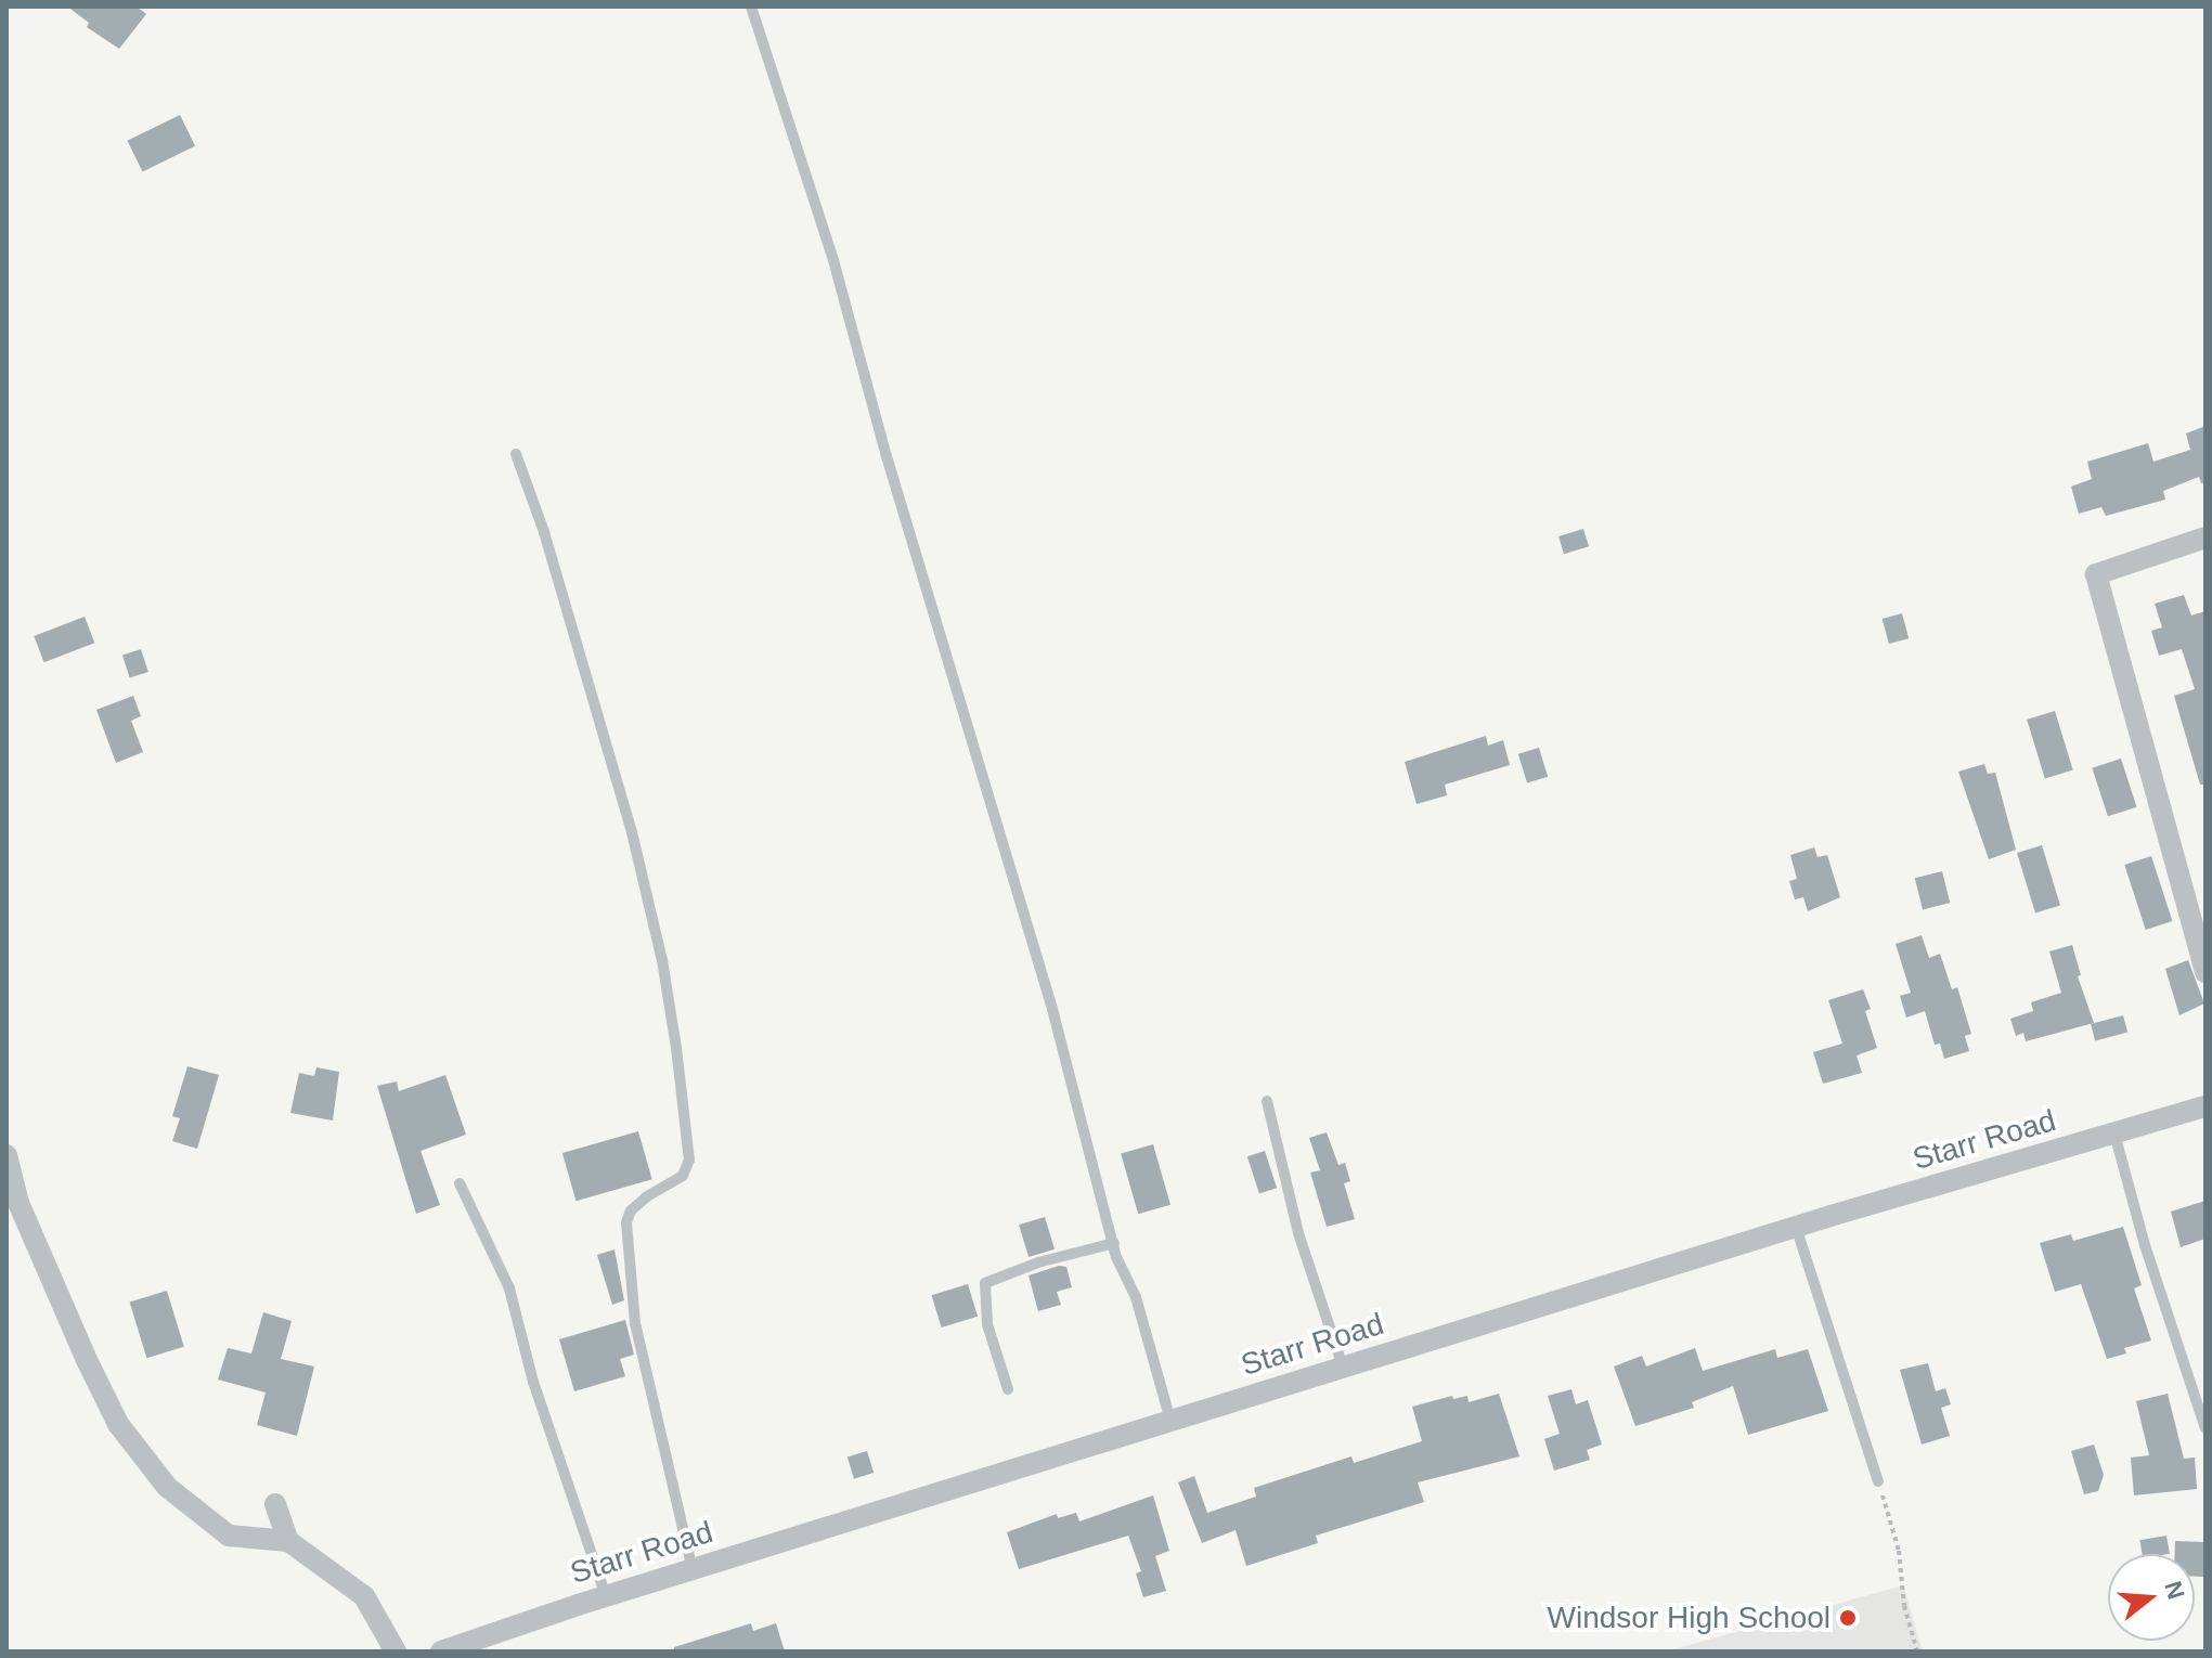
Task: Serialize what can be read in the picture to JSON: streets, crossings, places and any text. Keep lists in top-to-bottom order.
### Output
{
  "streets": {
    "street": ["Starr Road"]
  },
  "places": ["Windsor High School"],
  "north": "right"
}
